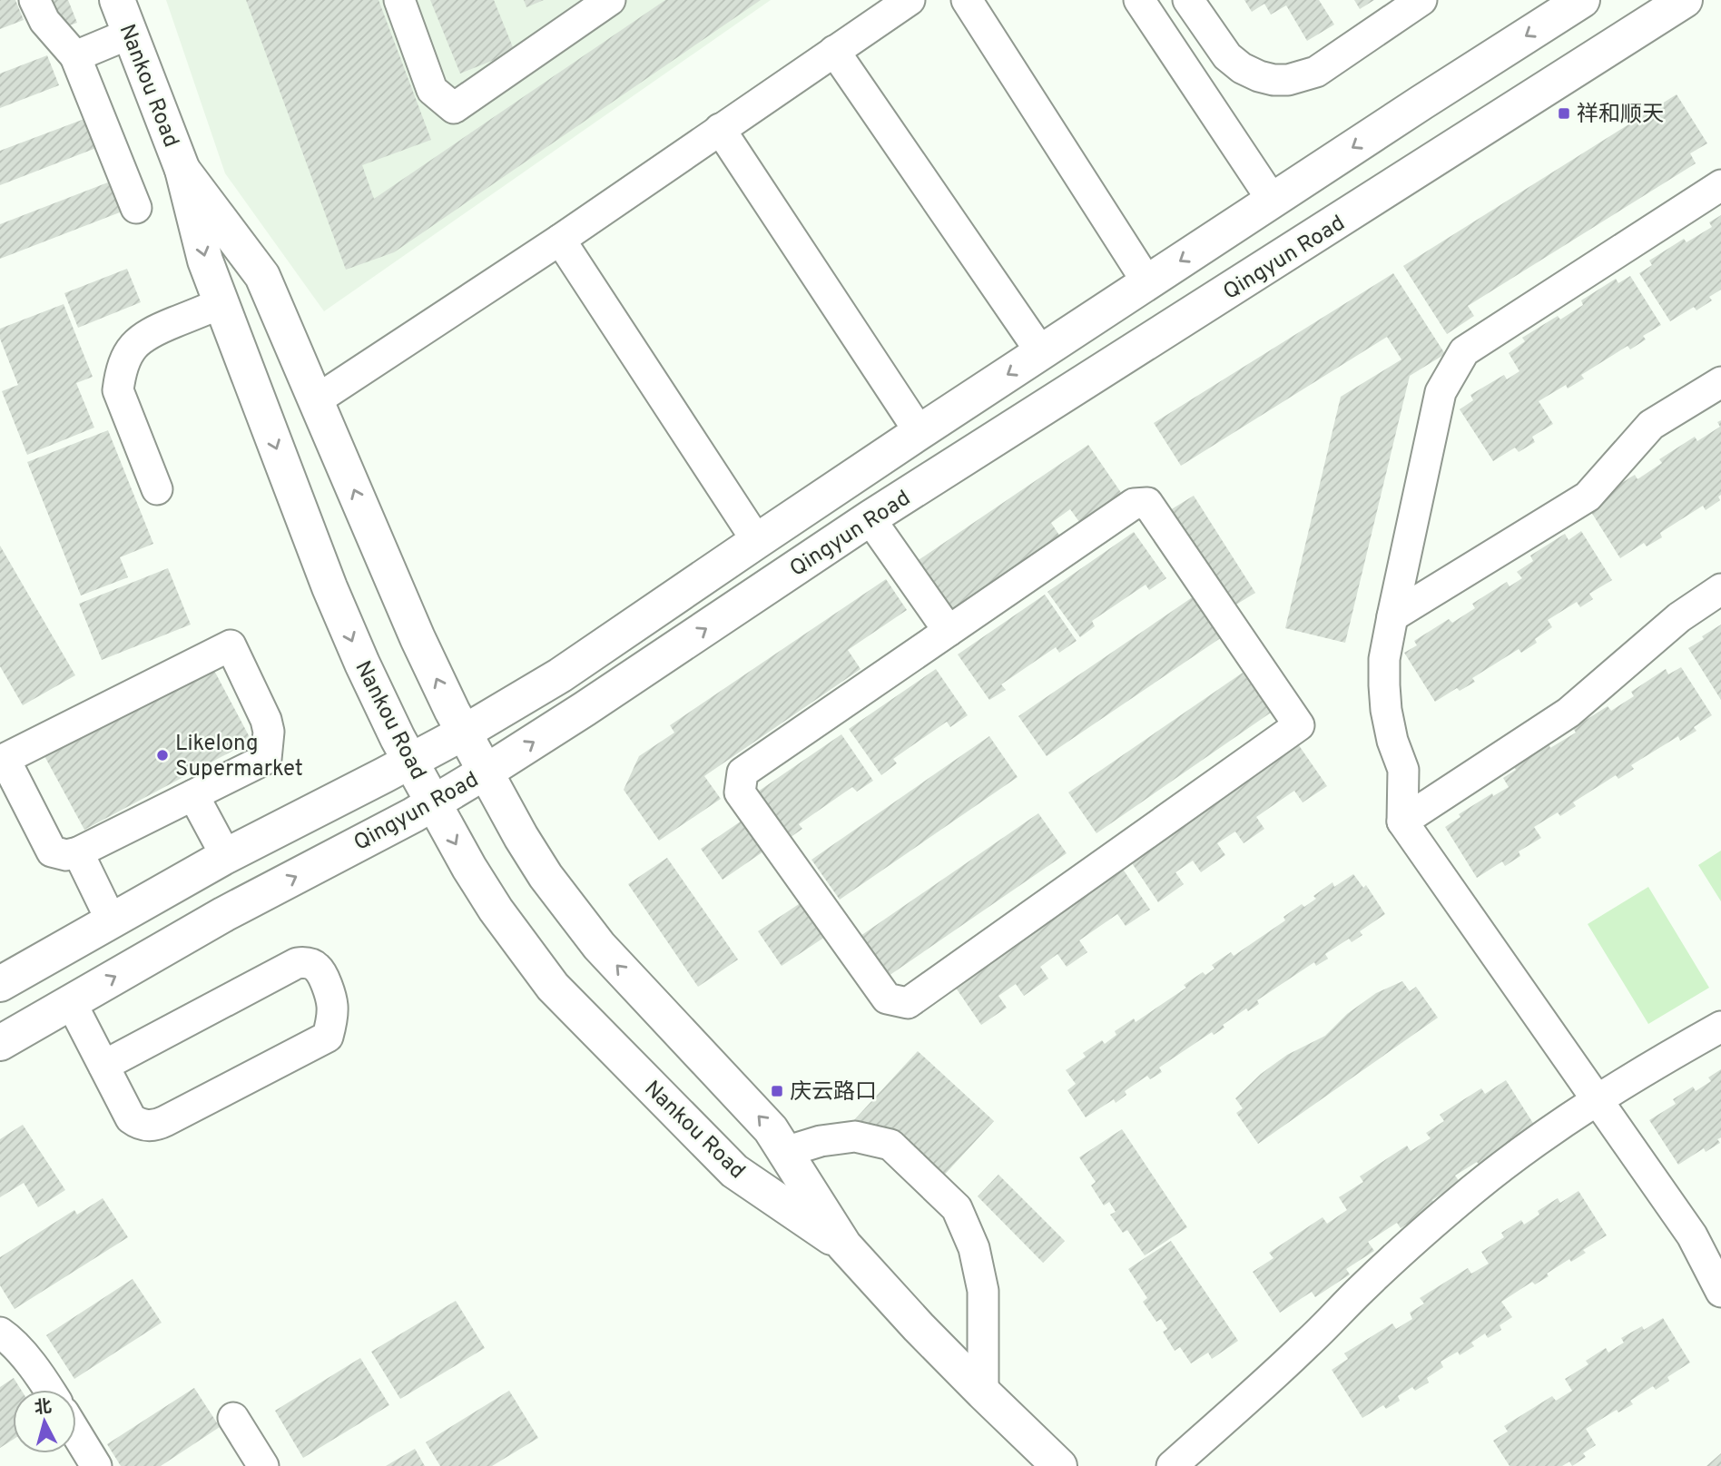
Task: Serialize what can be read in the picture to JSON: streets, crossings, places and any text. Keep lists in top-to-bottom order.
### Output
{
  "streets": {
    "main road": ["Nankou Road", "Qingyun Road"]
  },
  "crossings": [
    ["Nankou Road", "Qingyun Road"]
  ],
  "places": {
    "transit": ["祥和顺天", "庆云路口"],
    "other": ["Likelong Supermarket"]
  },
  "north": "top"
}
